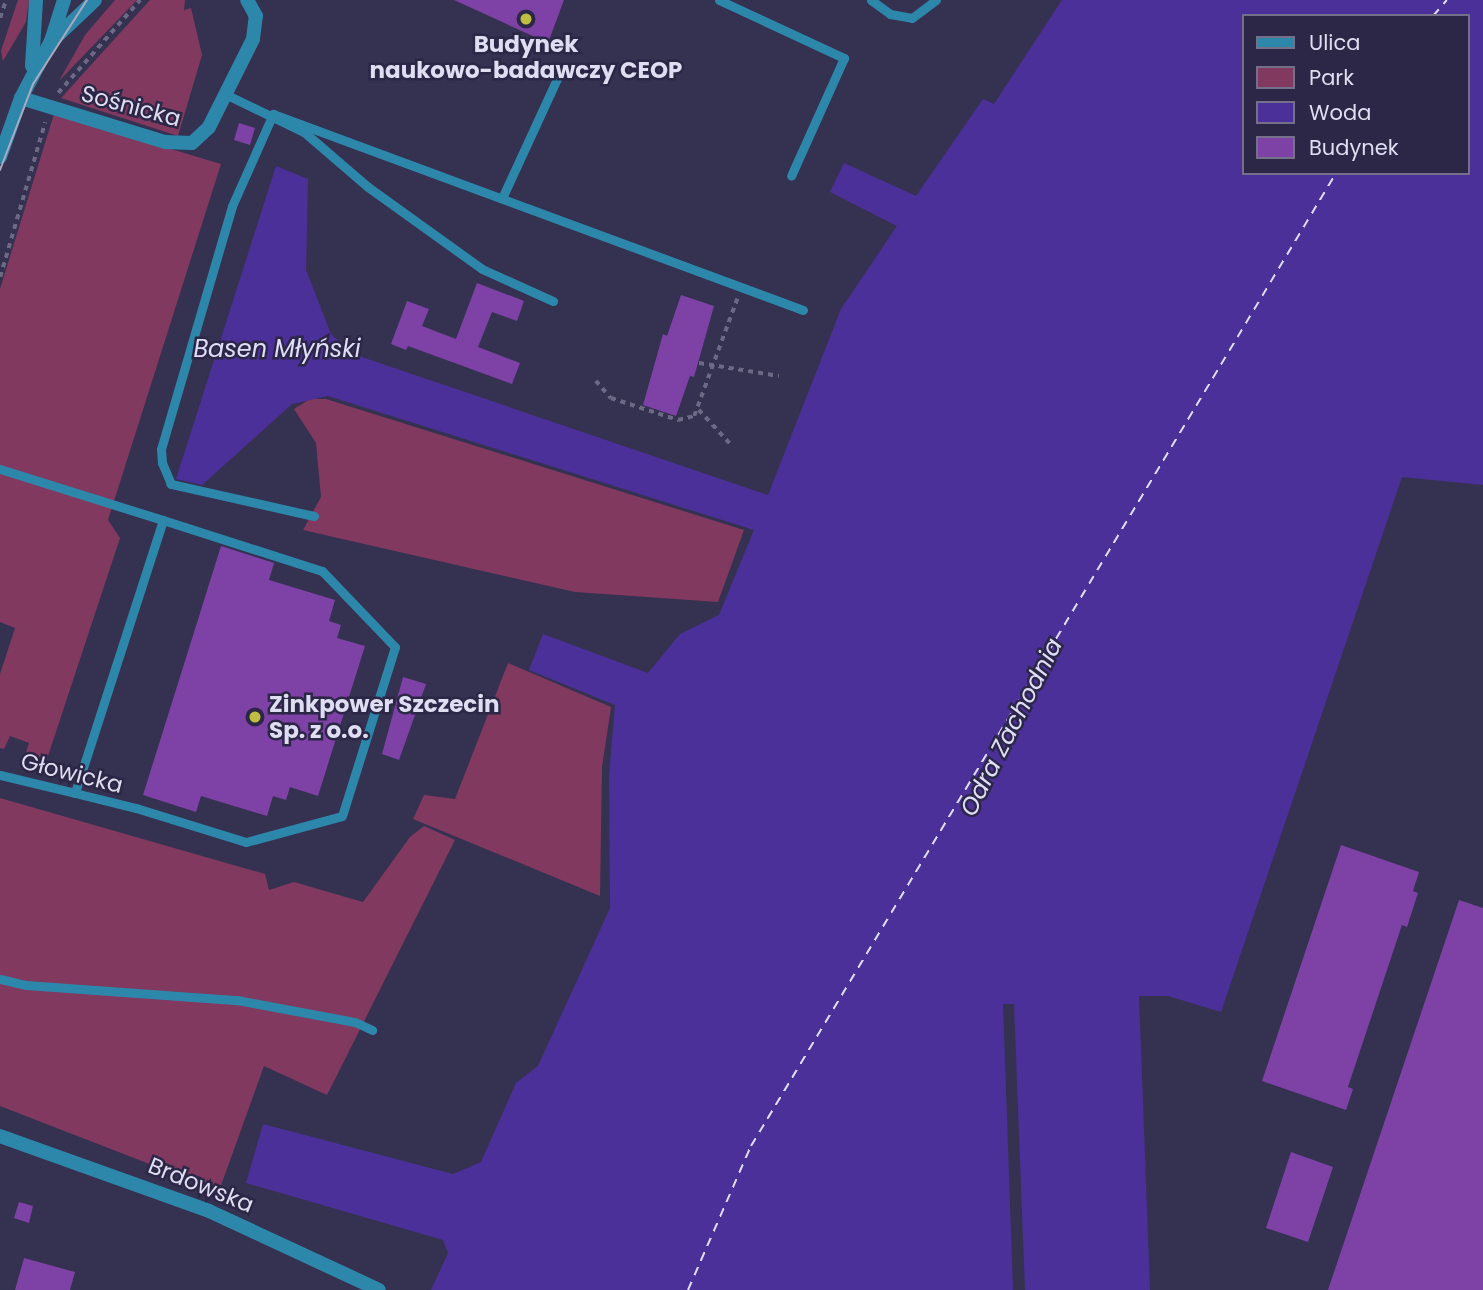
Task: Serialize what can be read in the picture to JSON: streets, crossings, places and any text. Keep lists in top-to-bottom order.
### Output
{
  "streets": {
    "street": ["Sośnicka", "Brdowska"],
    "lane": ["Głowicka"]
  },
  "water": ["Basen Młyński", "Odra Zachodnia"],
  "places": ["Budynek naukowo-badawczy CEOP", "Zinkpower Szczecin Sp. z o.o."],
  "legend": [
    "Ulica",
    "Park",
    "Woda",
    "Budynek"
  ]
}
